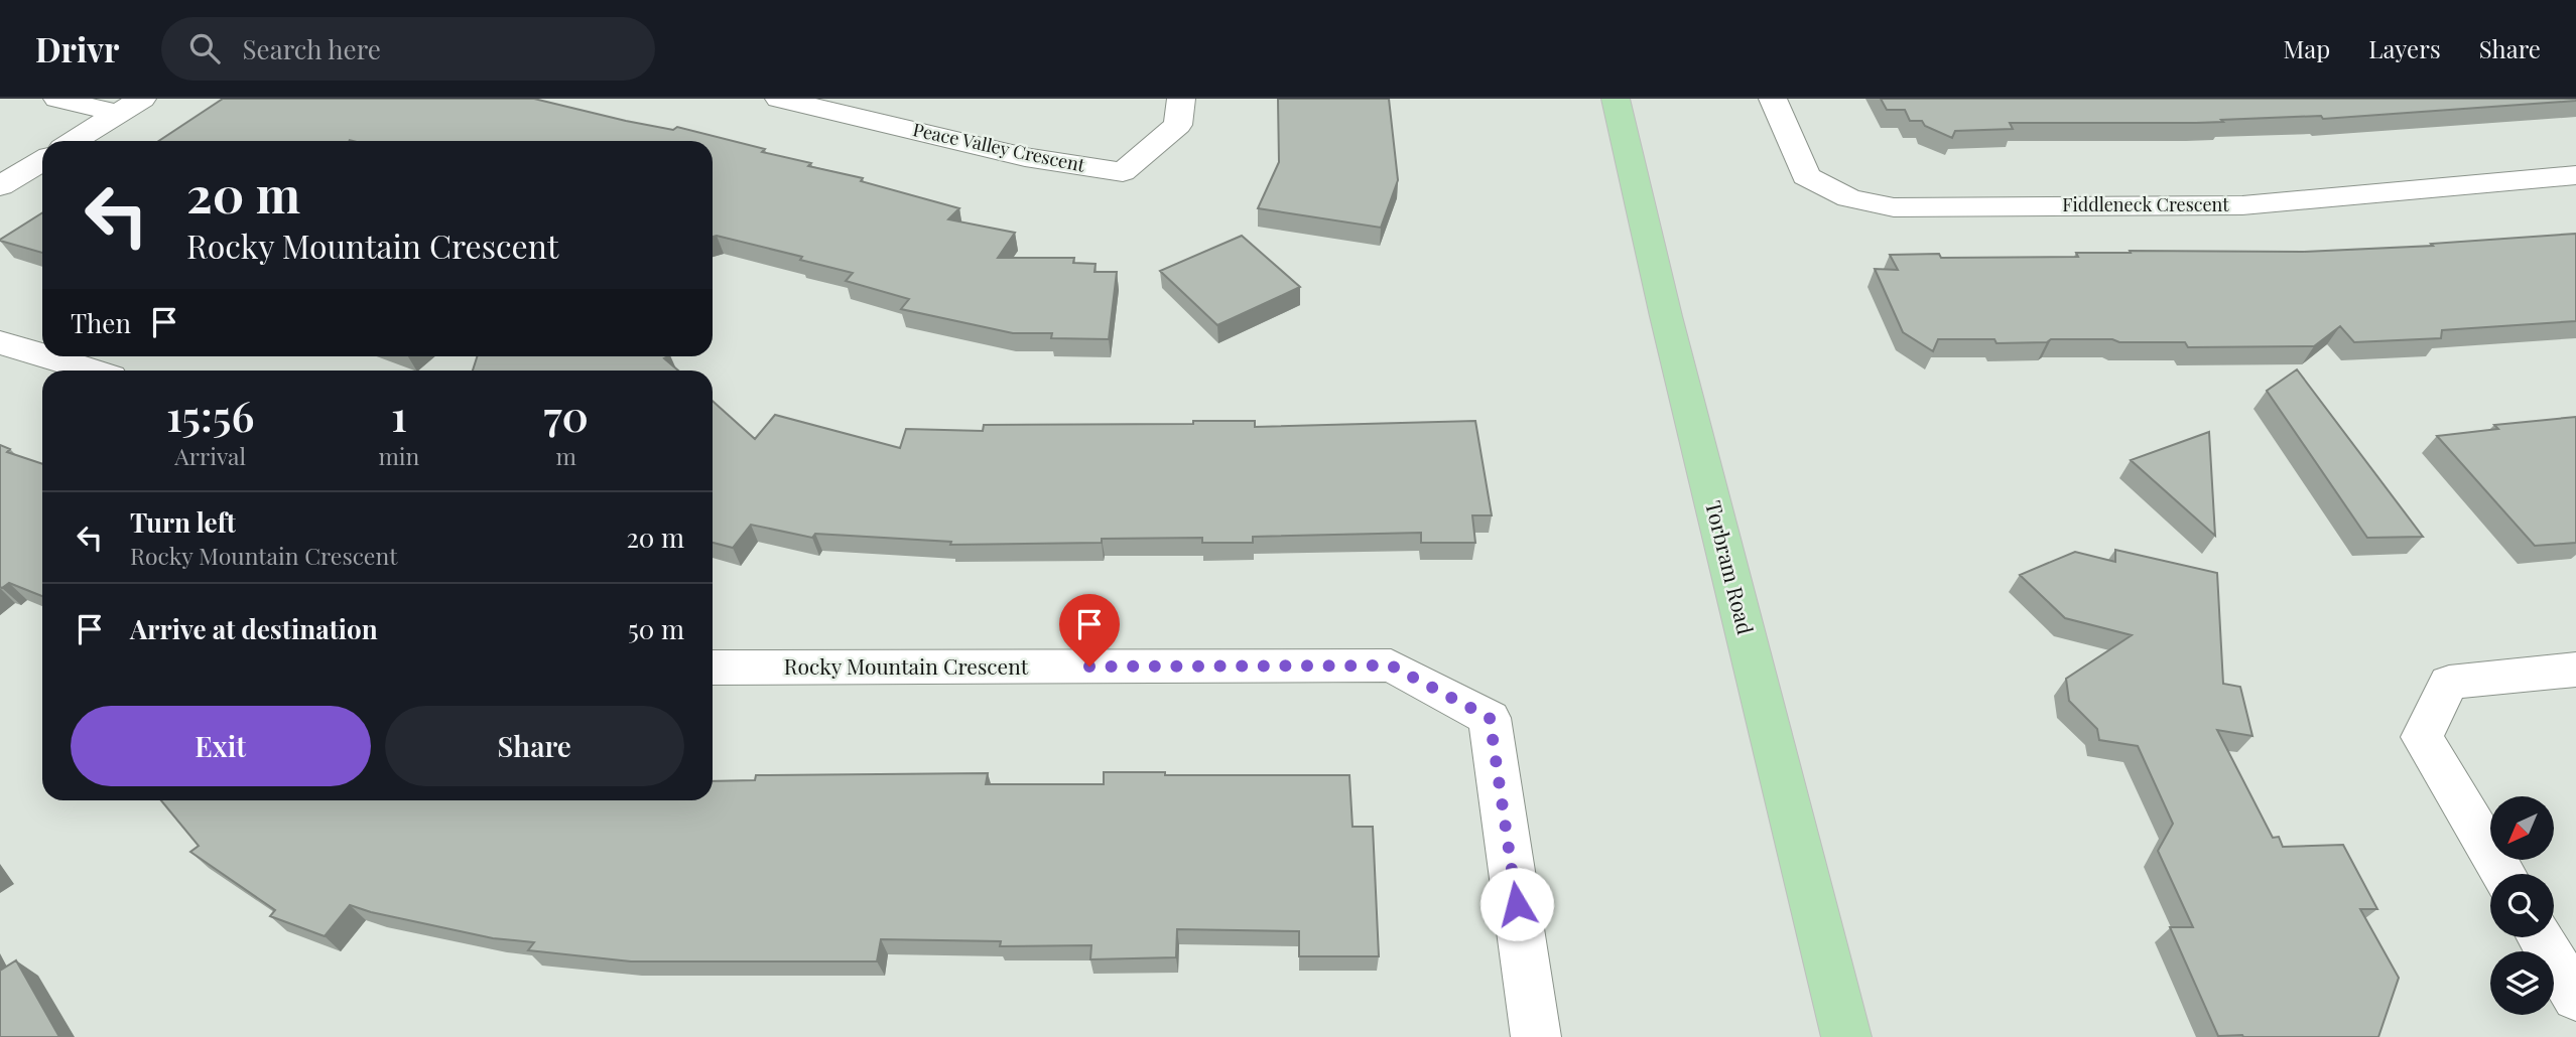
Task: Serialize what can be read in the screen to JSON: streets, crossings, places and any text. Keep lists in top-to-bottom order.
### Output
{
  "streets": {
    "main road": ["Torbram Road"],
    "street": ["Peace Valley Crescent", "Fiddleneck Crescent", "Rocky Mountain Crescent"]
  },
  "north": "bottom left",
  "page": {
    "header": "Drivr",
    "search": "Search here",
    "nav": ["Map", "Layers", "Share"],
    "turn": ["20 m", "Rocky Mountain Crescent"],
    "then": "Then",
    "eta": [
      "15:56",
      "Arrival",
      "1",
      "min",
      "70",
      "m"
    ],
    "list": [
      {
        "name": "Turn left",
        "note": "Rocky Mountain Crescent",
        "value": "20 m"
      },
      {
        "name": "Arrive at destination",
        "value": "50 m"
      }
    ],
    "buttons": ["Exit", "Share"]
  }
}
